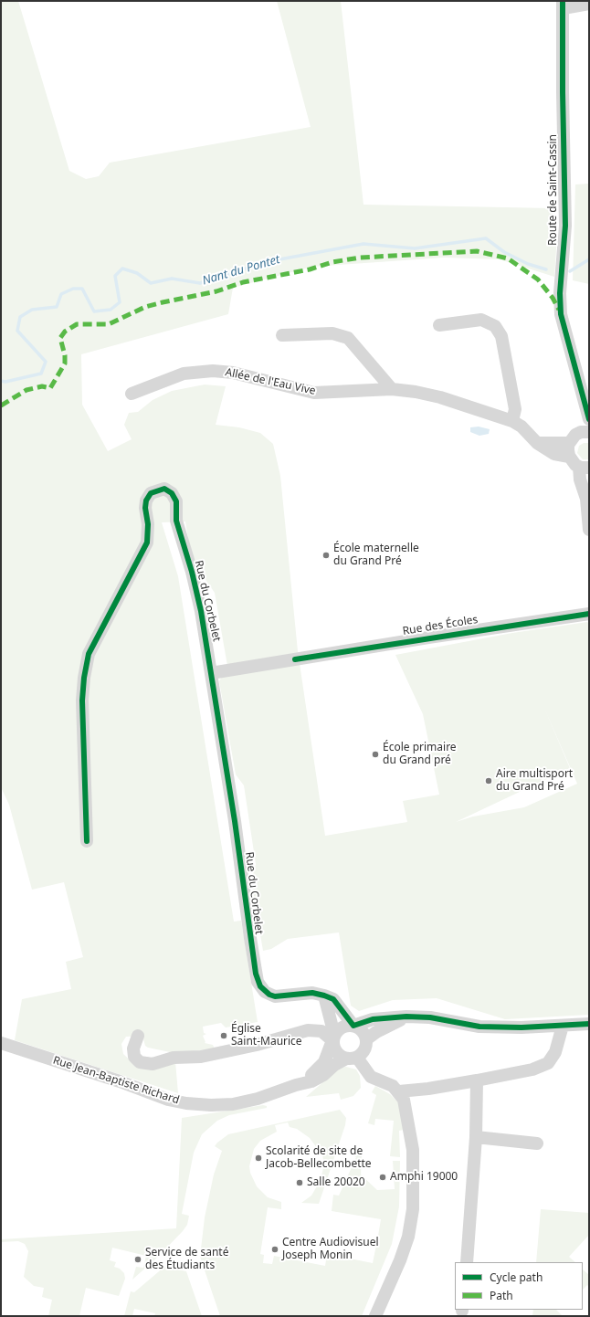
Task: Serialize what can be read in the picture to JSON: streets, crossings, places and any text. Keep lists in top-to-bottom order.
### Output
{
  "streets": {
    "street": [
      "Route de Saint-Cassin",
      "Allée de l'Eau Vive",
      "Rue du Corbelet",
      "Rue des Écoles",
      "Rue Jean-Baptiste Richard"
    ]
  },
  "crossings": [
    ["Rue du Corbelet", "Rue des Écoles"],
    ["Rue du Corbelet", "Rue Jean-Baptiste Richard"]
  ],
  "water": ["Nant du Pontet"],
  "places": [
    "École maternelle du Grand Pré",
    "École primaire du Grand pré",
    "Aire multisport du Grand Pré",
    "Église Saint-Maurice",
    "Scolarité de site de Jacob-Bellecombette",
    "Amphi 19000",
    "Salle 20020",
    "Centre Audiovisuel Joseph Monin",
    "Service de santé des Étudiants"
  ],
  "legend": ["Cycle path", "Path"]
}
